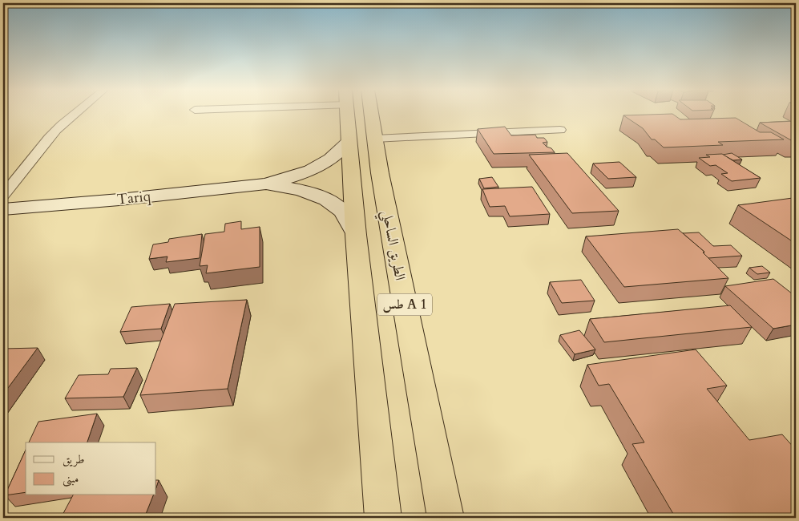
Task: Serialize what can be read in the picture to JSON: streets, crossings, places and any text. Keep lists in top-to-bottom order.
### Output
{
  "streets": {
    "highway": ["الطريق الساحلي", "طس A 1"],
    "main road": ["Tariq"]
  },
  "legend": ["طريق", "مبنى"]
}
